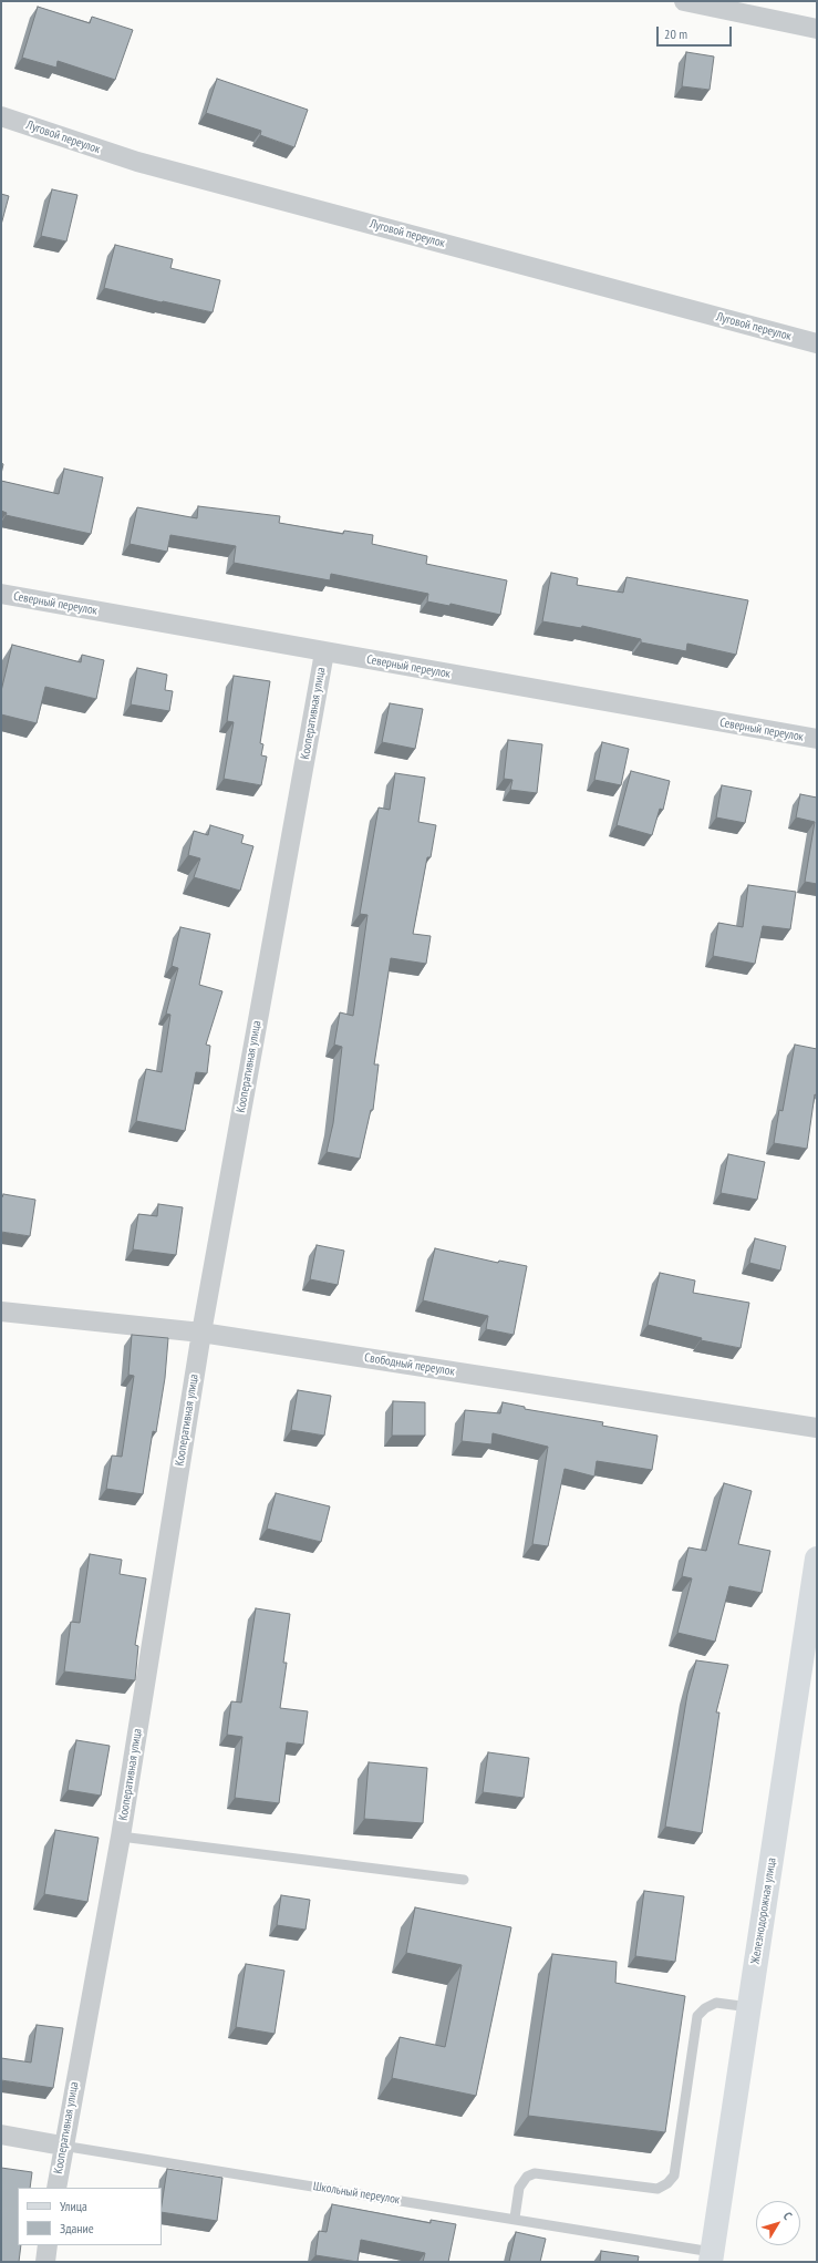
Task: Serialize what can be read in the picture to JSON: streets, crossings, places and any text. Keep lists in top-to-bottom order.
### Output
{
  "streets": {
    "main road": ["Железнодорожная улица"],
    "street": [
      "Луговой переулок",
      "Северный переулок",
      "Кооперативная улица",
      "Свободный переулок",
      "Школьный переулок"
    ]
  },
  "crossings": [
    ["Северный переулок", "Кооперативная улица"],
    ["Кооперативная улица", "Свободный переулок"],
    ["Кооперативная улица", "Школьный переулок"],
    ["Железнодорожная улица", "Школьный переулок"]
  ],
  "legend": ["Улица", "Здание"],
  "scale_bar": "20 m",
  "north": "top right"
}
